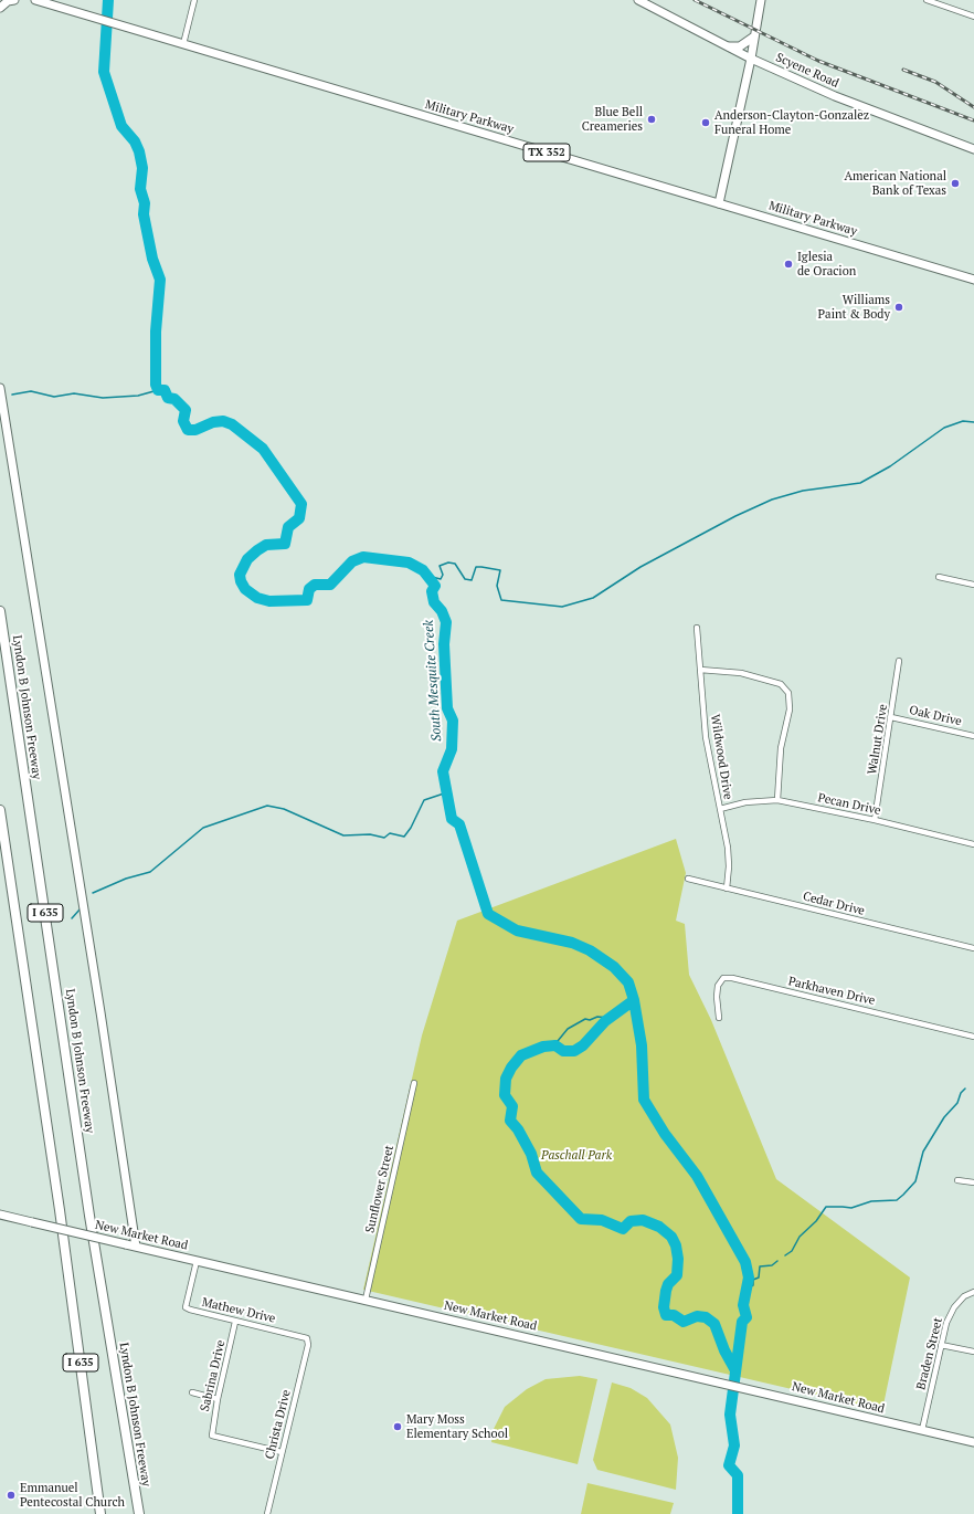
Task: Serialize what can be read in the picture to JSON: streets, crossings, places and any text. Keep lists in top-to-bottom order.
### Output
{
  "streets": {
    "highway": ["Lyndon B Johnson Freeway", "I 635"],
    "street": [
      "Scyene Road",
      "Military Parkway",
      "TX 352",
      "Oak Drive",
      "Walnut Drive",
      "Wildwood Drive",
      "Pecan Drive",
      "Cedar Drive",
      "Parkhaven Drive",
      "Sunflower Street",
      "New Market Road",
      "Mathew Drive",
      "Braden Street",
      "Sabrina Drive",
      "Christa Drive"
    ]
  },
  "crossings": [
    ["Lyndon B Johnson Freeway", "New Market Road"],
    ["Oak Drive", "Walnut Drive"],
    ["Walnut Drive", "Pecan Drive"],
    ["Wildwood Drive", "Pecan Drive"],
    ["Wildwood Drive", "Cedar Drive"],
    ["Sunflower Street", "New Market Road"],
    ["New Market Road", "Mathew Drive"],
    ["New Market Road", "Braden Street"],
    ["Mathew Drive", "Sabrina Drive"],
    ["Mathew Drive", "Christa Drive"],
    ["Sabrina Drive", "Christa Drive"]
  ],
  "water": ["South Mesquite Creek"],
  "parks": ["Paschall Park"],
  "places": [
    "Blue Bell Creameries",
    "Anderson-Clayton-Gonzalez Funeral Home",
    "American National Bank of Texas",
    "Iglesia de Oracion",
    "Williams Paint & Body",
    "Mary Moss Elementary School",
    "Emmanuel Pentecostal Church"
  ]
}
